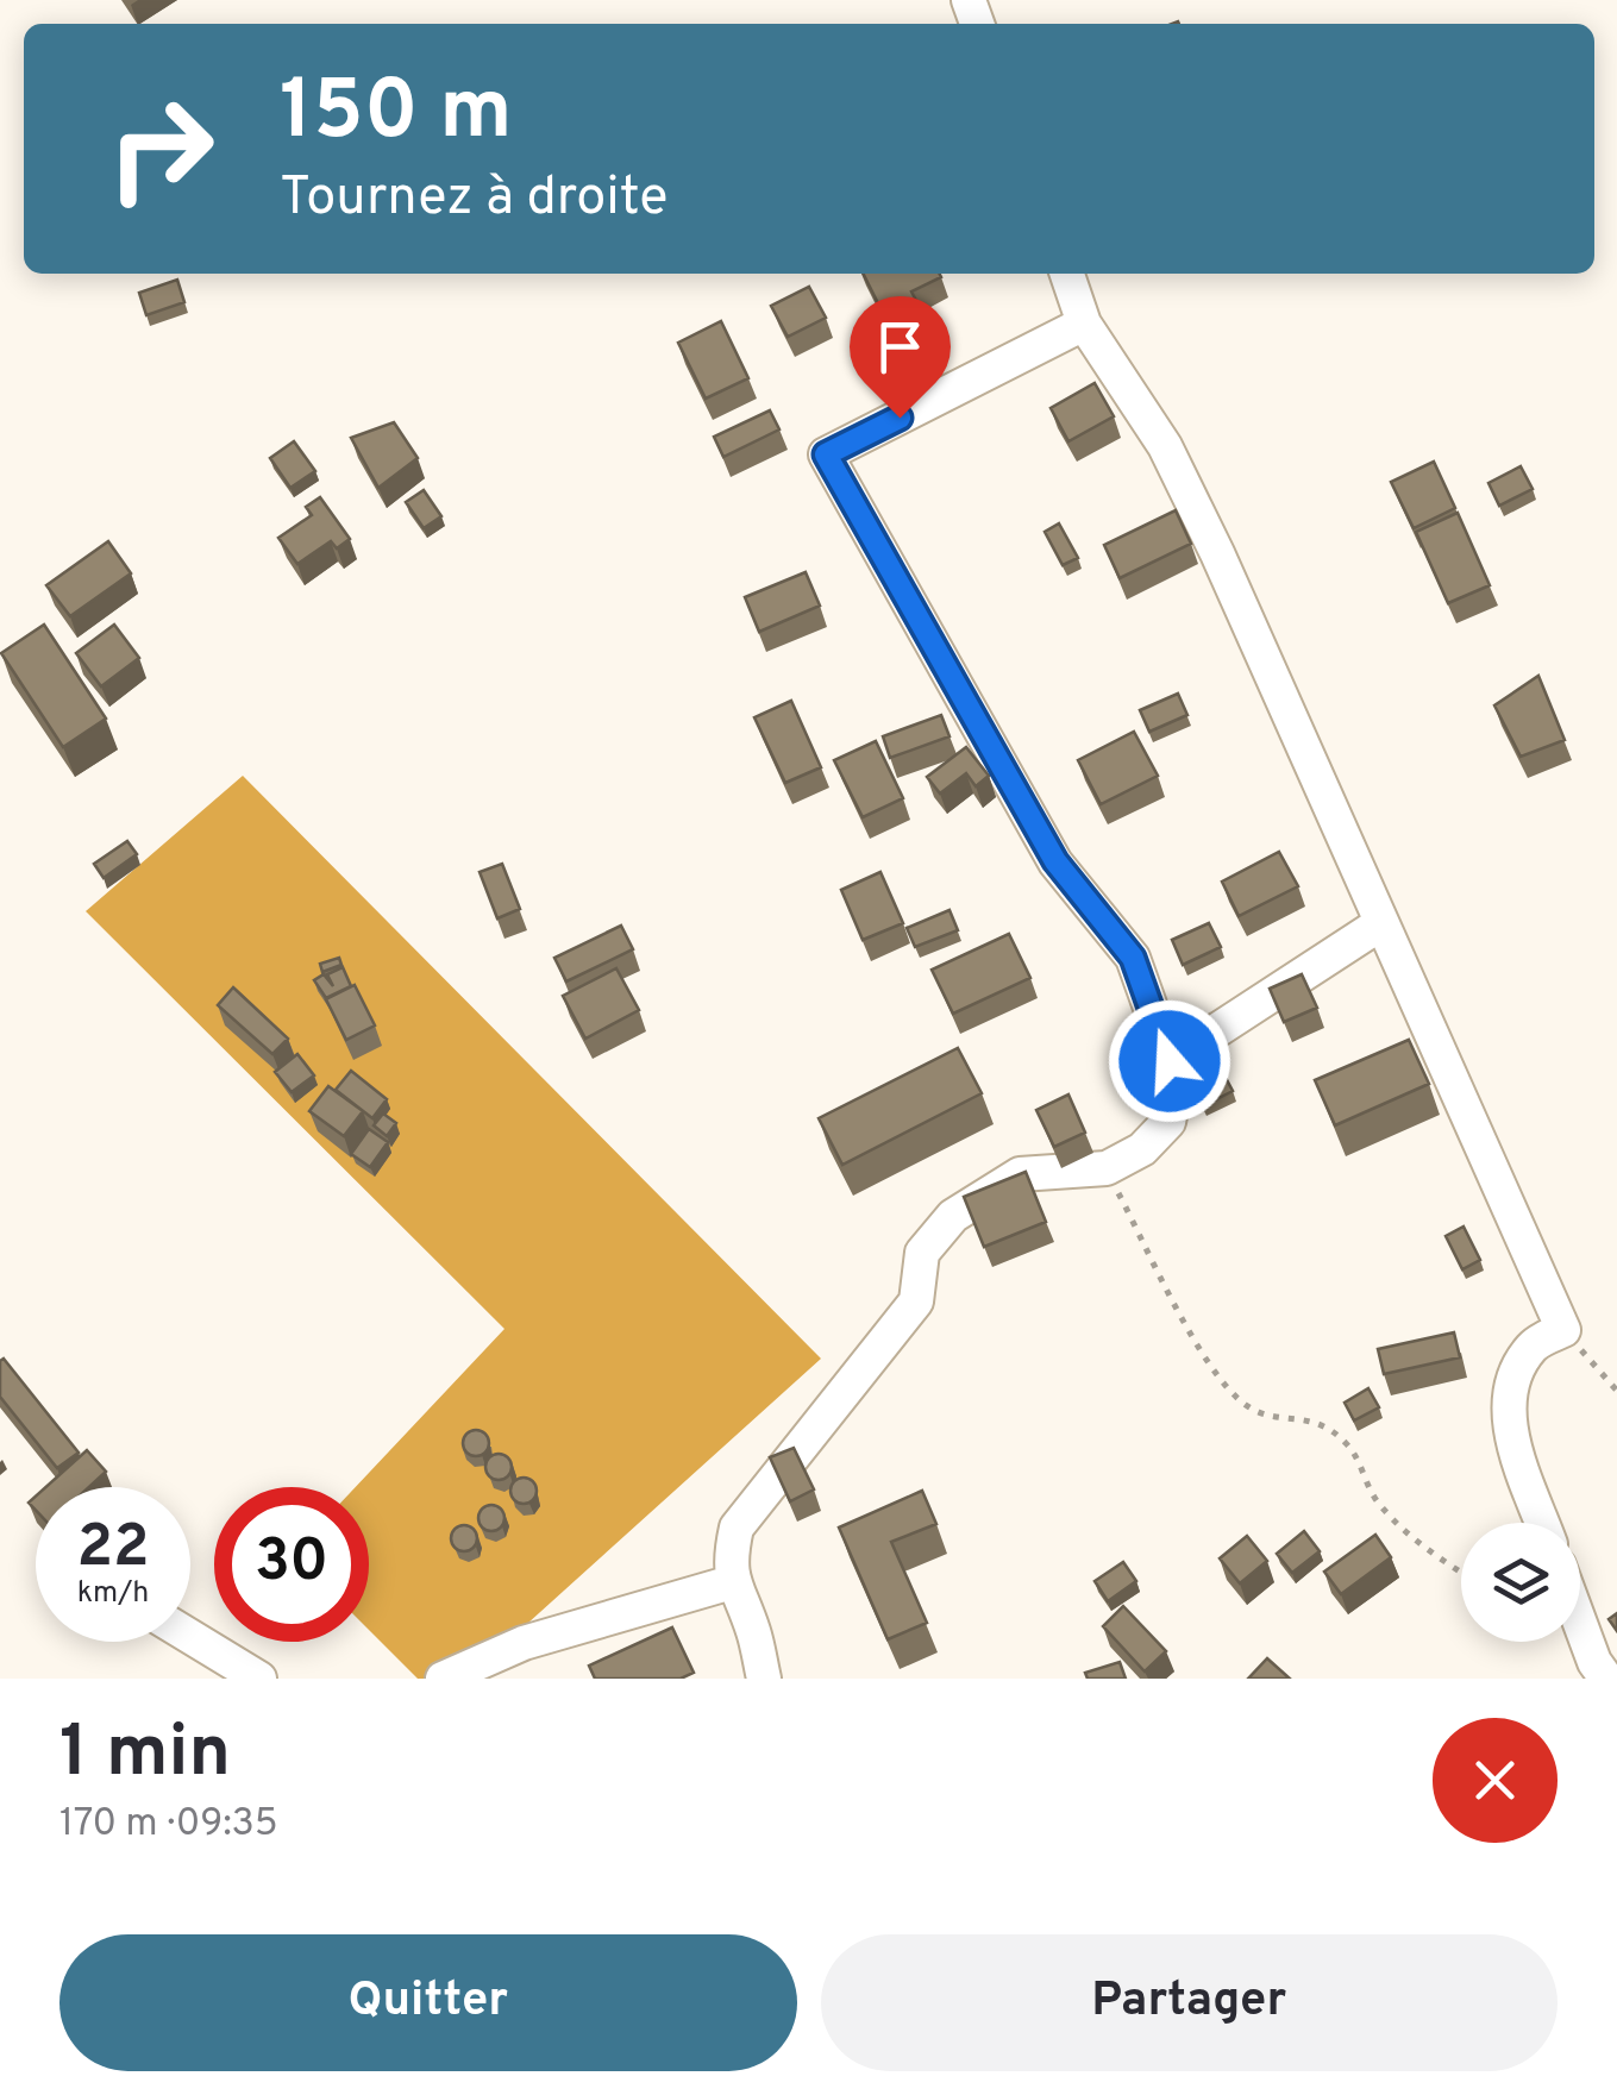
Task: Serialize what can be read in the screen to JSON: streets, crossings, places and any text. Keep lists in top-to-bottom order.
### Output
{
  "page": {
    "turn": ["150 m", "Tournez à droite"],
    "speed": "22 km/h",
    "limit": "30",
    "heading": ["1 min", "170 m · 09:35"],
    "buttons": ["Quitter", "Partager"]
  }
}
